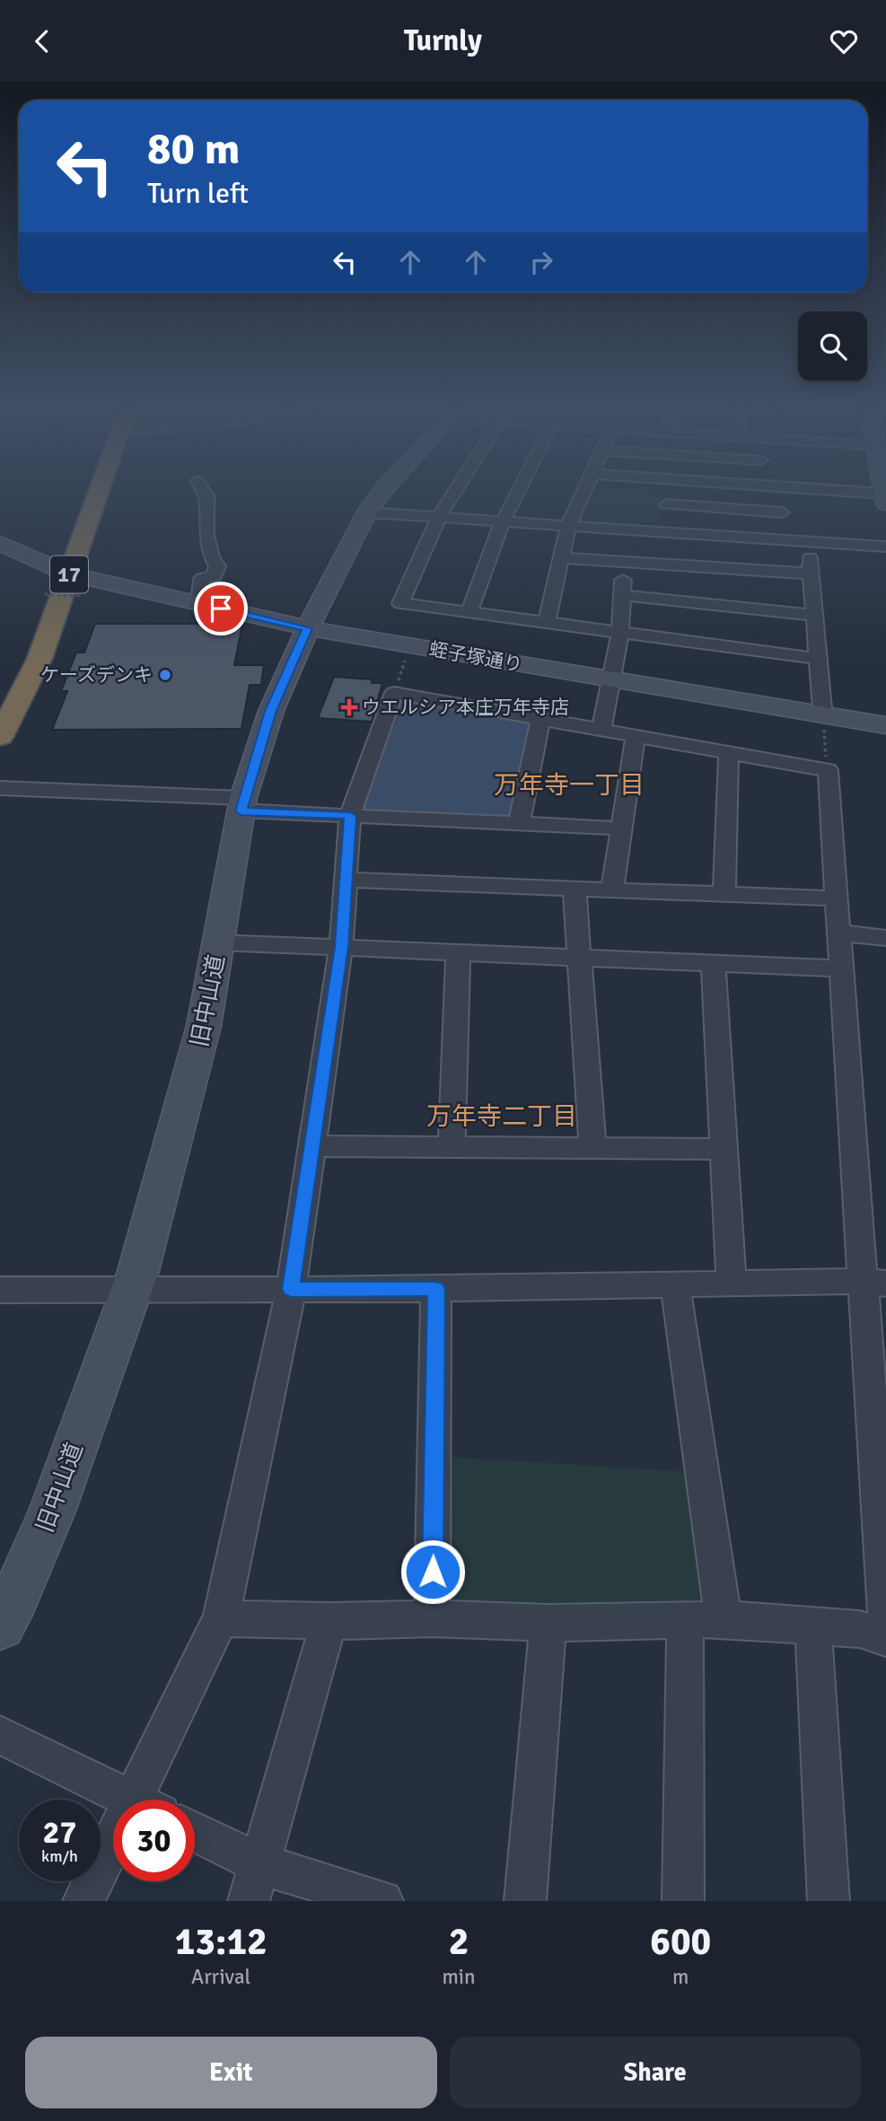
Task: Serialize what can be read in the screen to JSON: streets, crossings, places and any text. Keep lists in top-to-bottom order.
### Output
{
  "streets": {
    "highway": ["17"],
    "main road": ["蛭子塚通り", "旧中山道"]
  },
  "crossings": [
    ["17", "蛭子塚通り"],
    ["蛭子塚通り", "旧中山道"]
  ],
  "districts": ["万年寺一丁目", "万年寺二丁目"],
  "places": {
    "other": ["ケーズデンキ"],
    "health": ["ウエルシア本庄万年寺店"]
  },
  "page": {
    "header": "Turnly",
    "turn": ["80 m", "Turn left"],
    "speed": "27 km/h",
    "limit": "30",
    "eta": [
      "13:12",
      "Arrival",
      "2",
      "min",
      "600",
      "m"
    ],
    "buttons": ["Exit", "Share"]
  }
}
